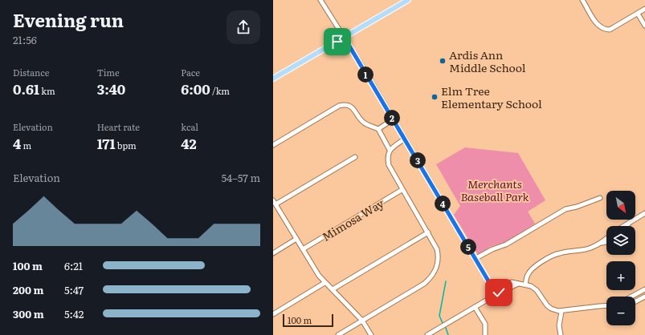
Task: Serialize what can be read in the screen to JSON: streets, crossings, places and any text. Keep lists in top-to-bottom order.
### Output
{
  "streets": {
    "street": ["Mimosa Way"]
  },
  "parks": ["Merchants Baseball Park"],
  "places": ["Ardis Ann Middle School", "Elm Tree Elementary School"],
  "scale_bar": "100 m",
  "north": "bottom right",
  "page": {
    "heading": ["Evening run", "21:56"],
    "stats": [
      ["Distance", "0.61 km"],
      ["Time", "3:40"],
      ["Pace", "6:00 /km"],
      ["Elevation", "4 m"],
      ["Heart rate", "171 bpm"],
      ["kcal", "42"]
    ],
    "pins": [
      "1",
      "2",
      "3",
      "4",
      "5"
    ],
    "chart": ["Elevation", "54–57 m"],
    "map_buttons": ["+", "−"],
    "list": [
      {
        "name": "100 m",
        "note": "6:21"
      },
      {
        "name": "200 m",
        "note": "5:47"
      },
      {
        "name": "300 m",
        "note": "5:42"
      }
    ],
    "scale": "100 m"
  }
}
